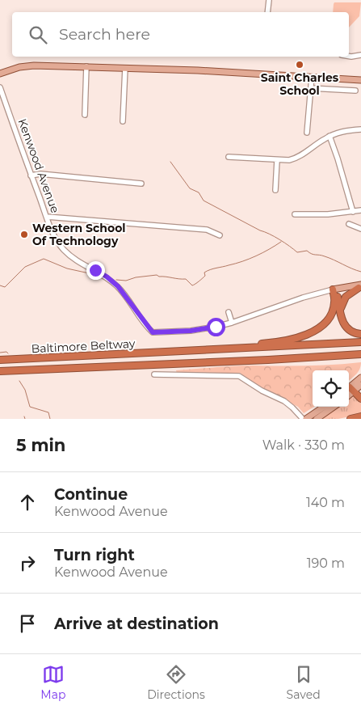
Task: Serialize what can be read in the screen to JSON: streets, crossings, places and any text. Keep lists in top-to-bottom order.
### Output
{
  "streets": {
    "highway": ["Baltimore Beltway"],
    "main road": ["Kenwood Avenue"]
  },
  "places": ["Saint Charles School", "Western School Of Technology"],
  "page": {
    "search": "Search here",
    "heading": ["5 min", "Walk · 330 m"],
    "list": [
      ["Continue", "Kenwood Avenue", "140 m"],
      ["Turn right", "Kenwood Avenue", "190 m"],
      "Arrive at destination"
    ],
    "nav": ["Map", "Directions", "Saved"]
  }
}
